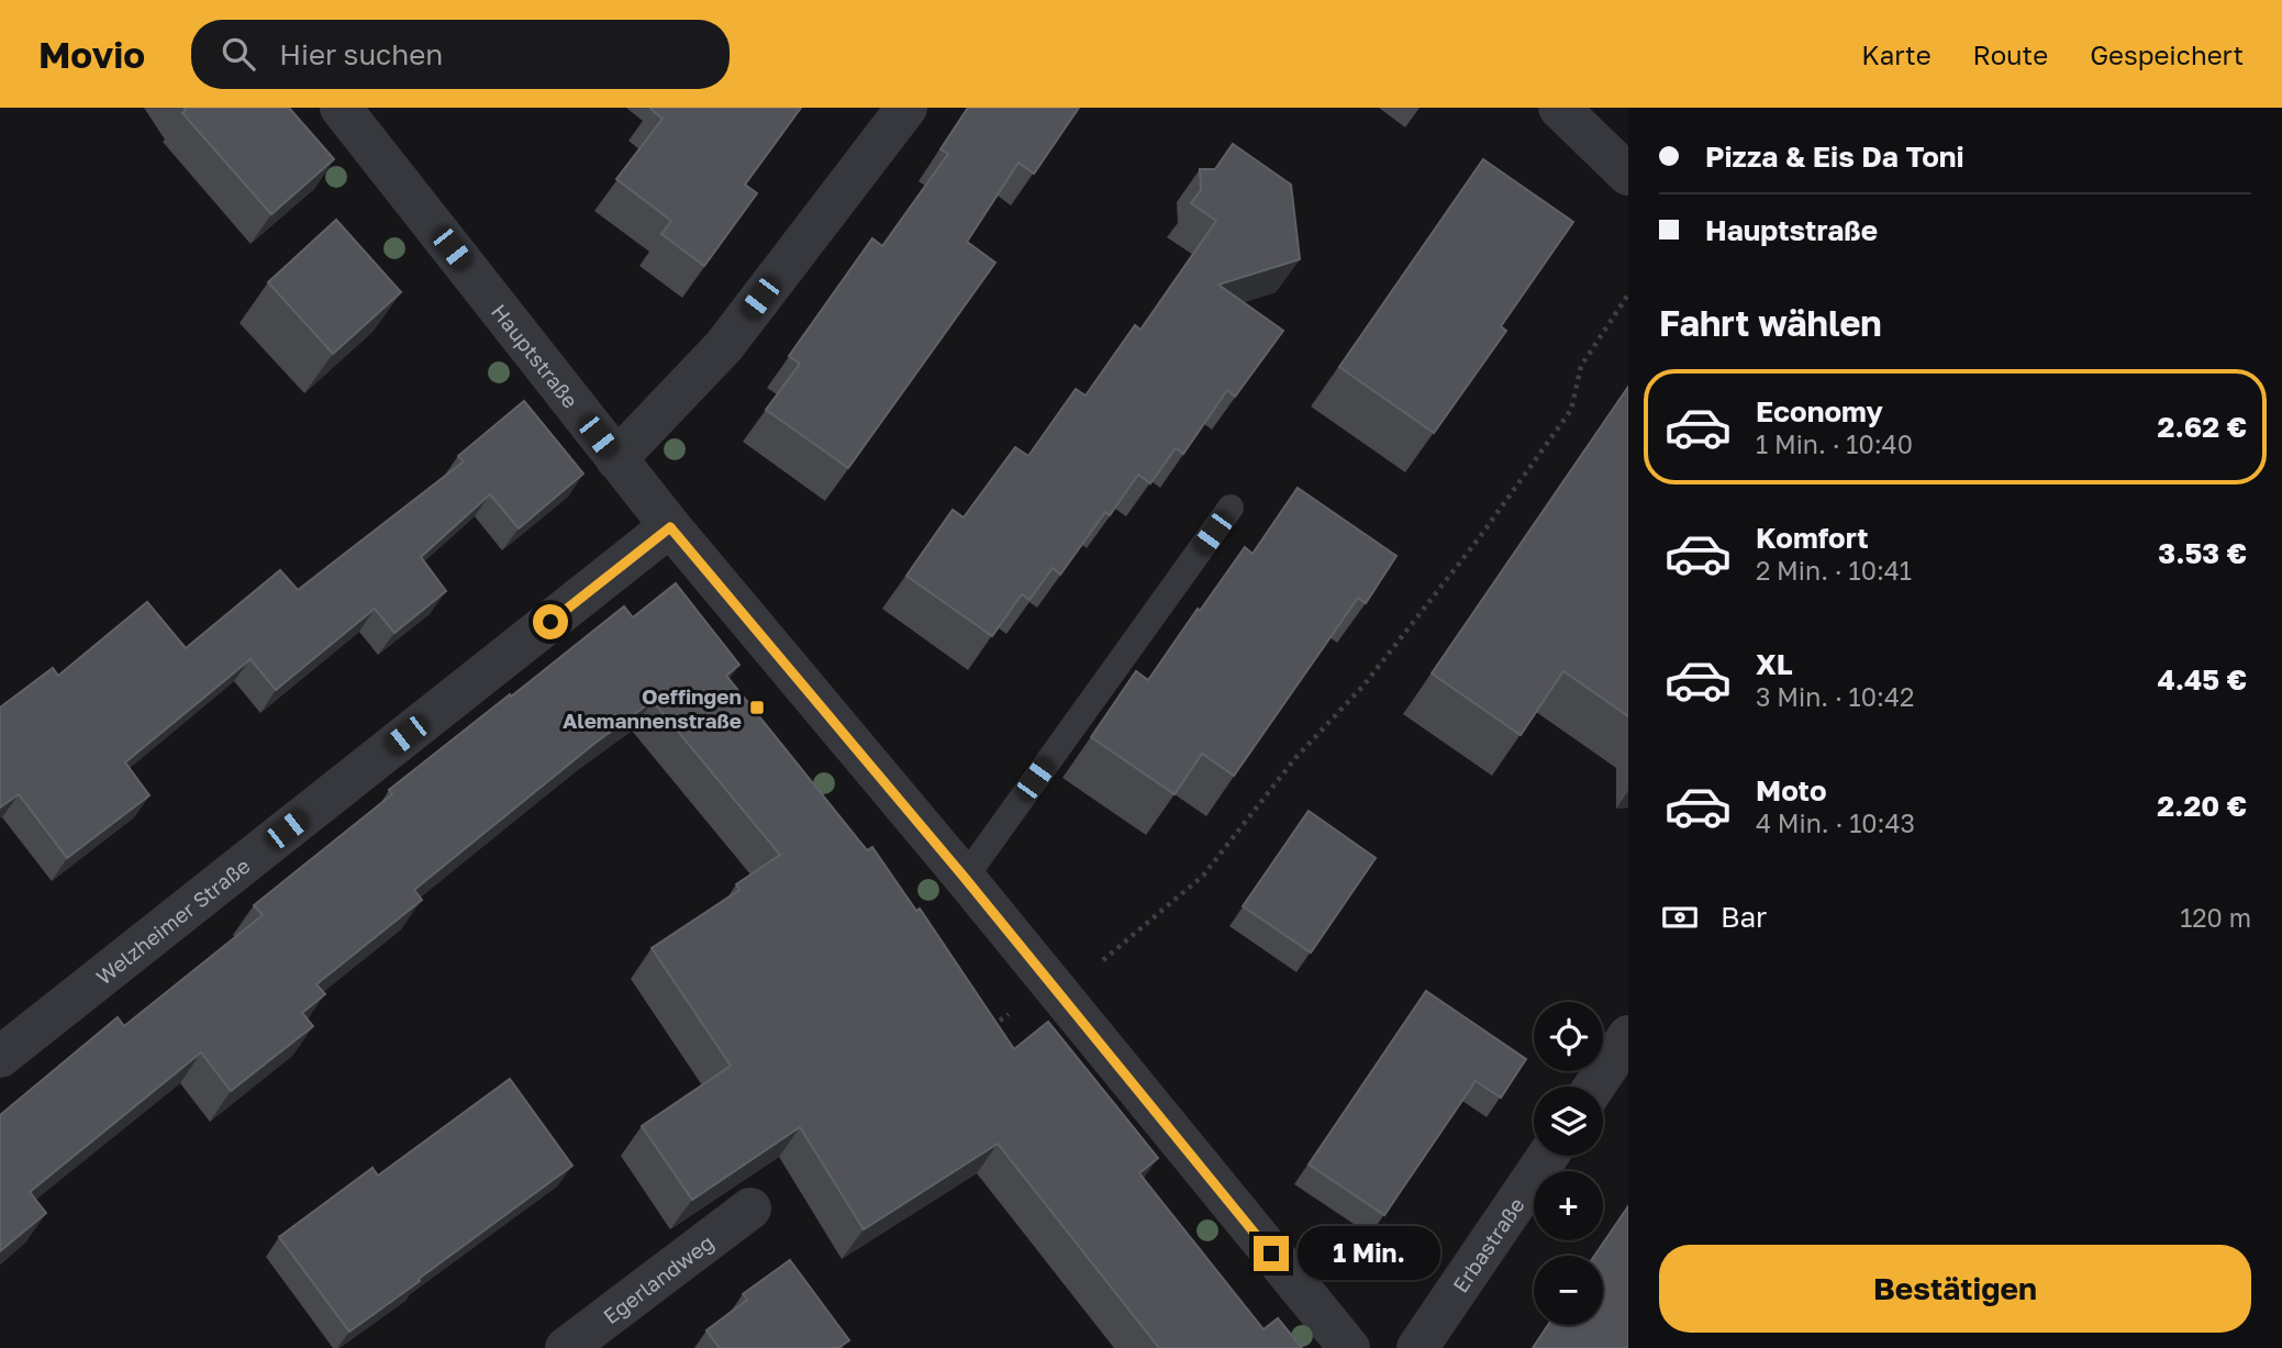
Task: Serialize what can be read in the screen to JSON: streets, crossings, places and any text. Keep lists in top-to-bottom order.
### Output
{
  "streets": {
    "street": [
      "Hauptstraße",
      "Welzheimer Straße",
      "Erbastraße",
      "Egerlandweg"
    ]
  },
  "crossings": [
    ["Hauptstraße", "Welzheimer Straße"]
  ],
  "places": {
    "transit": ["Oeffingen Alemannenstraße"]
  },
  "page": {
    "header": "Movio",
    "search": "Hier suchen",
    "nav": ["Karte", "Route", "Gespeichert"],
    "banner": ["Pizza & Eis Da Toni", "Hauptstraße"],
    "heading": "Fahrt wählen",
    "list": [
      {
        "name": "Economy",
        "note": "1 Min. · 10:40",
        "value": "2.62 €"
      },
      {
        "name": "Komfort",
        "note": "2 Min. · 10:41",
        "value": "3.53 €"
      },
      {
        "name": "XL",
        "note": "3 Min. · 10:42",
        "value": "4.45 €"
      },
      {
        "name": "Moto",
        "note": "4 Min. · 10:43",
        "value": "2.20 €"
      }
    ],
    "pay": ["Bar", "120 m"],
    "map_buttons": ["+", "−"],
    "bubble": "1 Min.",
    "buttons": "Bestätigen"
  }
}
